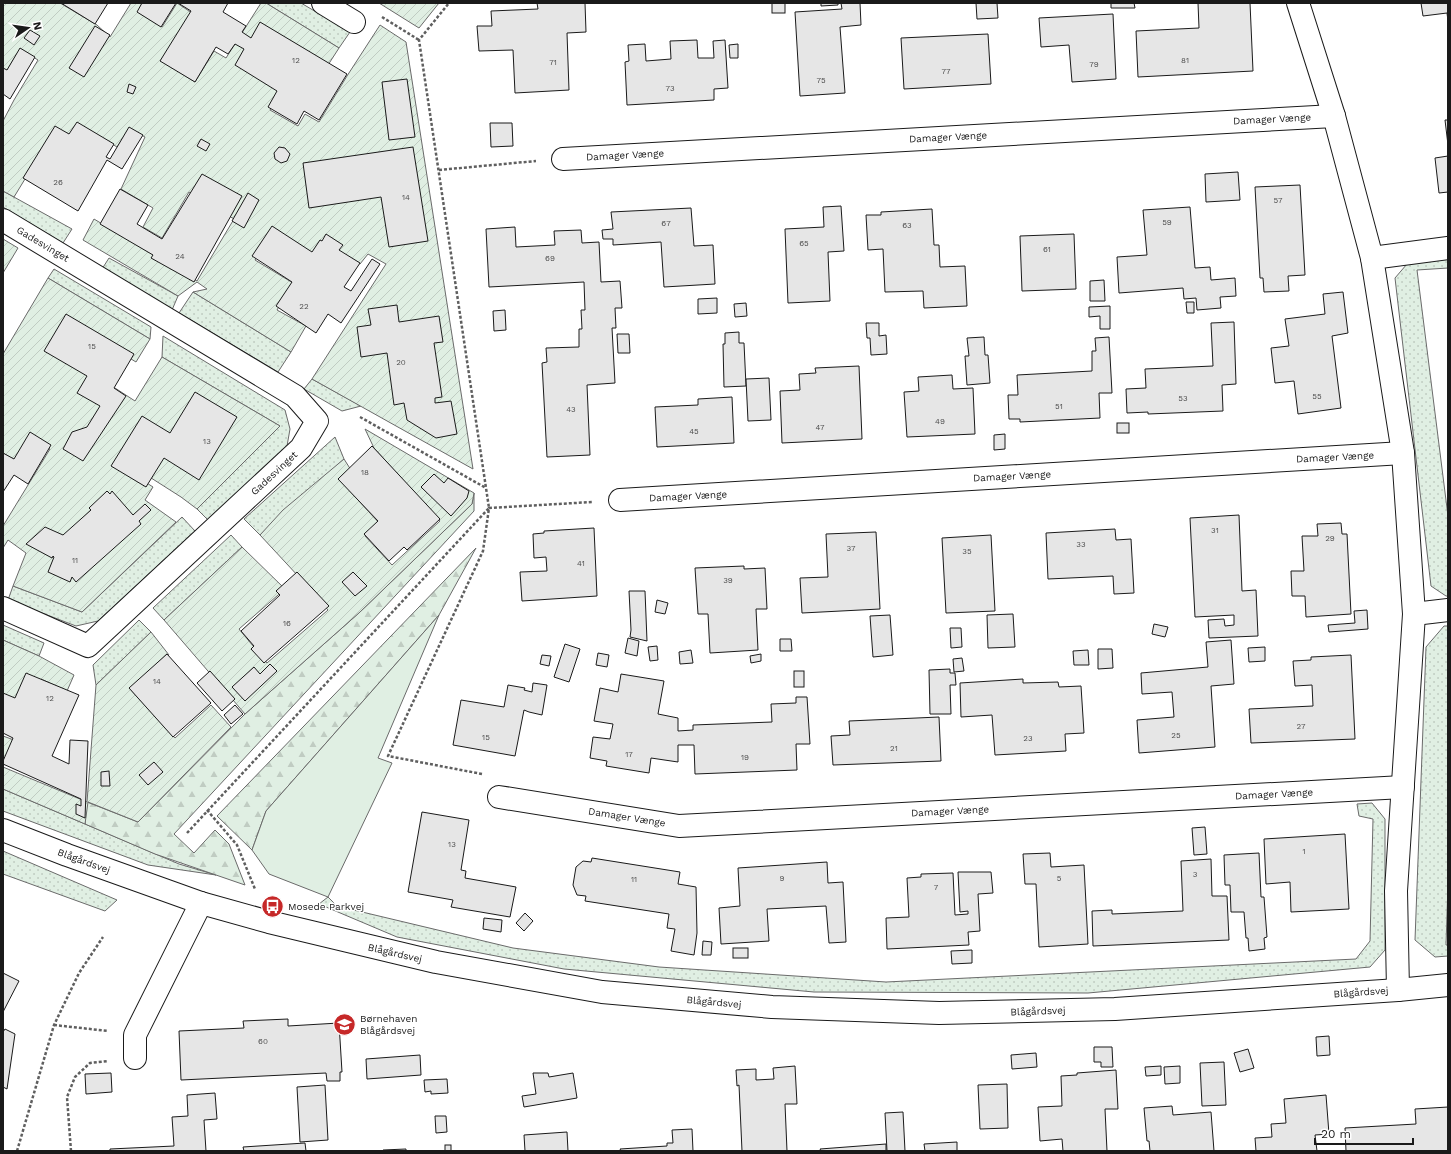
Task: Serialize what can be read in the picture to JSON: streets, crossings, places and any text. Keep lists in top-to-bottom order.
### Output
{
  "streets": {
    "street": ["Damager Vænge", "Gadesvinget", "Blågårdsvej"]
  },
  "places": {
    "bus stop": ["Mosede Parkvej"],
    "school or university": ["Børnehaven Blågårdsvej"]
  },
  "house_numbers": [
    "12",
    "81",
    "71",
    "79",
    "77",
    "75",
    "73",
    "26",
    "14",
    "57",
    "59",
    "67",
    "63",
    "65",
    "61",
    "24",
    "69",
    "22",
    "15",
    "20",
    "55",
    "53",
    "51",
    "43",
    "49",
    "47",
    "45",
    "13",
    "18",
    "31",
    "29",
    "33",
    "37",
    "35",
    "11",
    "41",
    "39",
    "16",
    "14",
    "12",
    "27",
    "25",
    "15",
    "23",
    "21",
    "17",
    "19",
    "13",
    "1",
    "3",
    "9",
    "5",
    "11",
    "7",
    "60"
  ],
  "scale_bar": "20 m",
  "north": "right"
}
